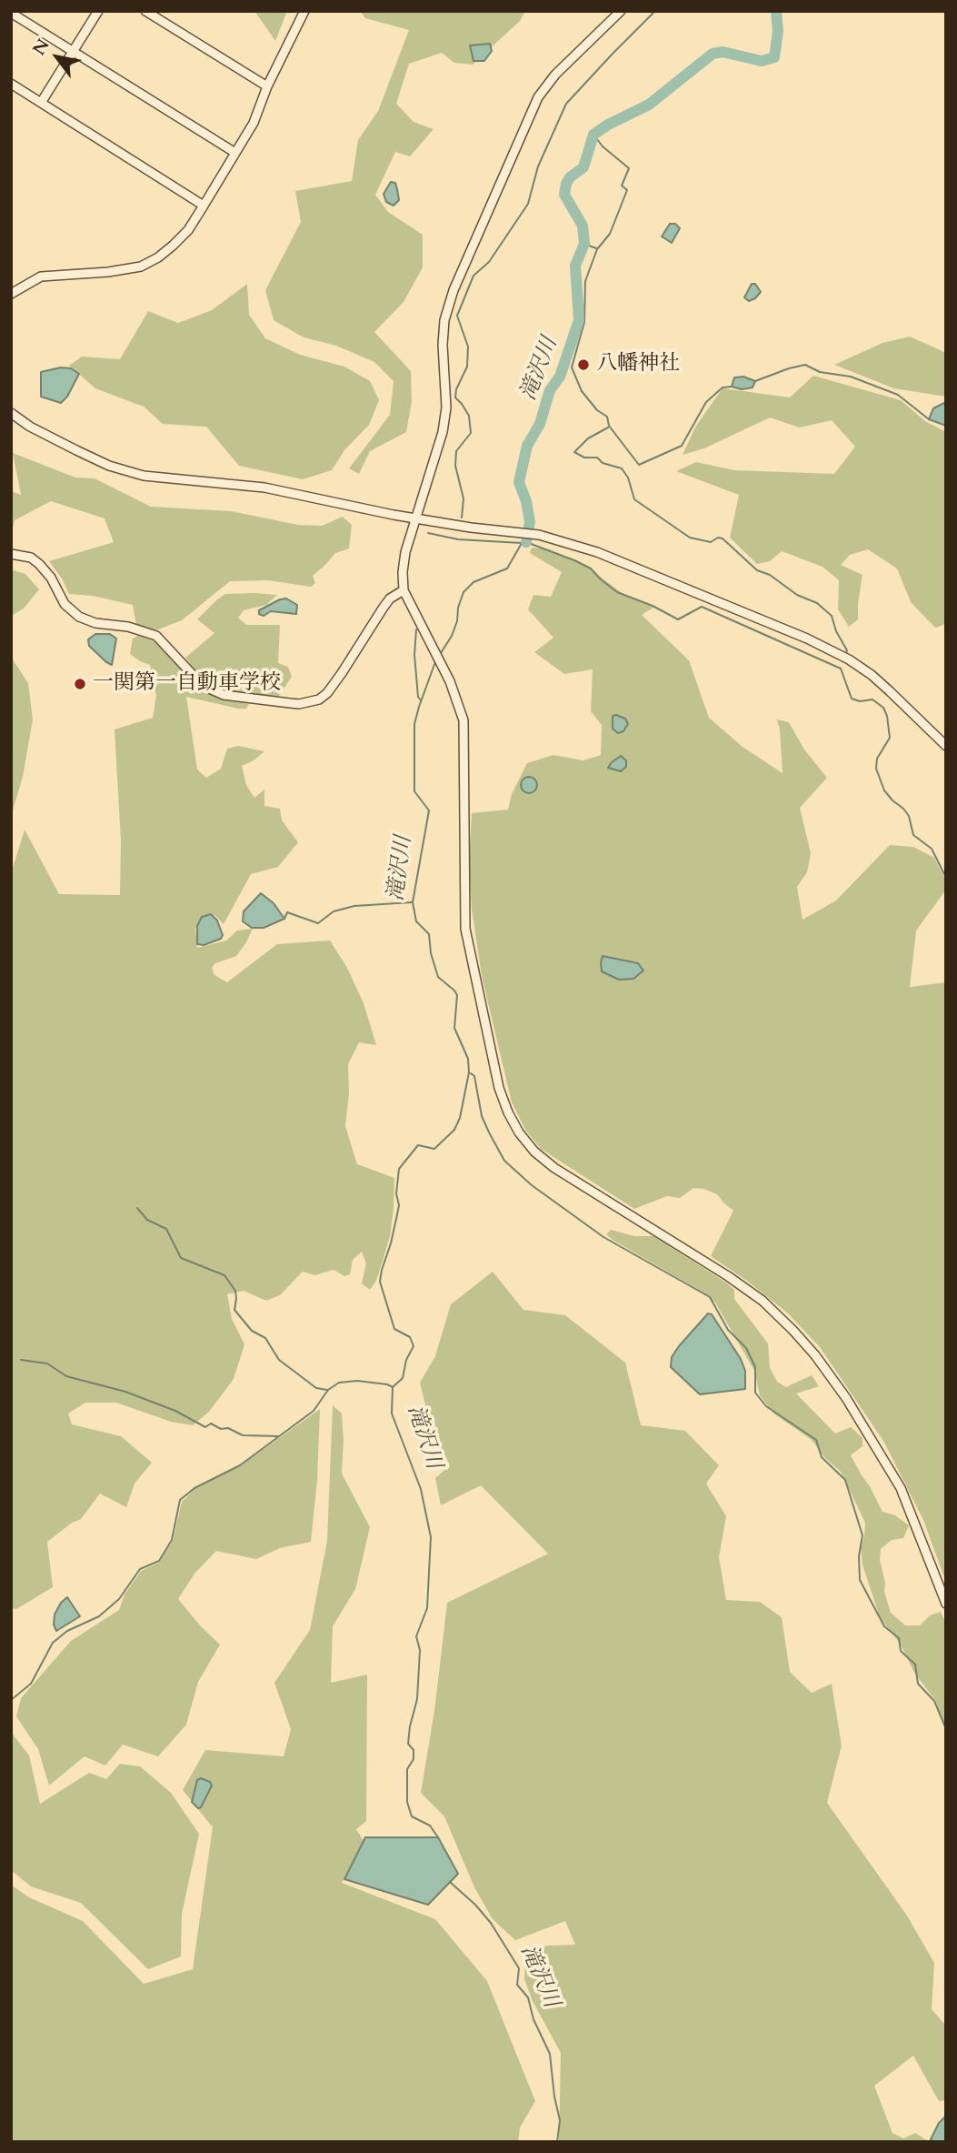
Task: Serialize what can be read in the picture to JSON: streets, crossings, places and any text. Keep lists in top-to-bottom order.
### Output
{
  "water": ["滝沢川"],
  "places": ["八幡神社", "一関第一自動車学校"],
  "north": "top left"
}
